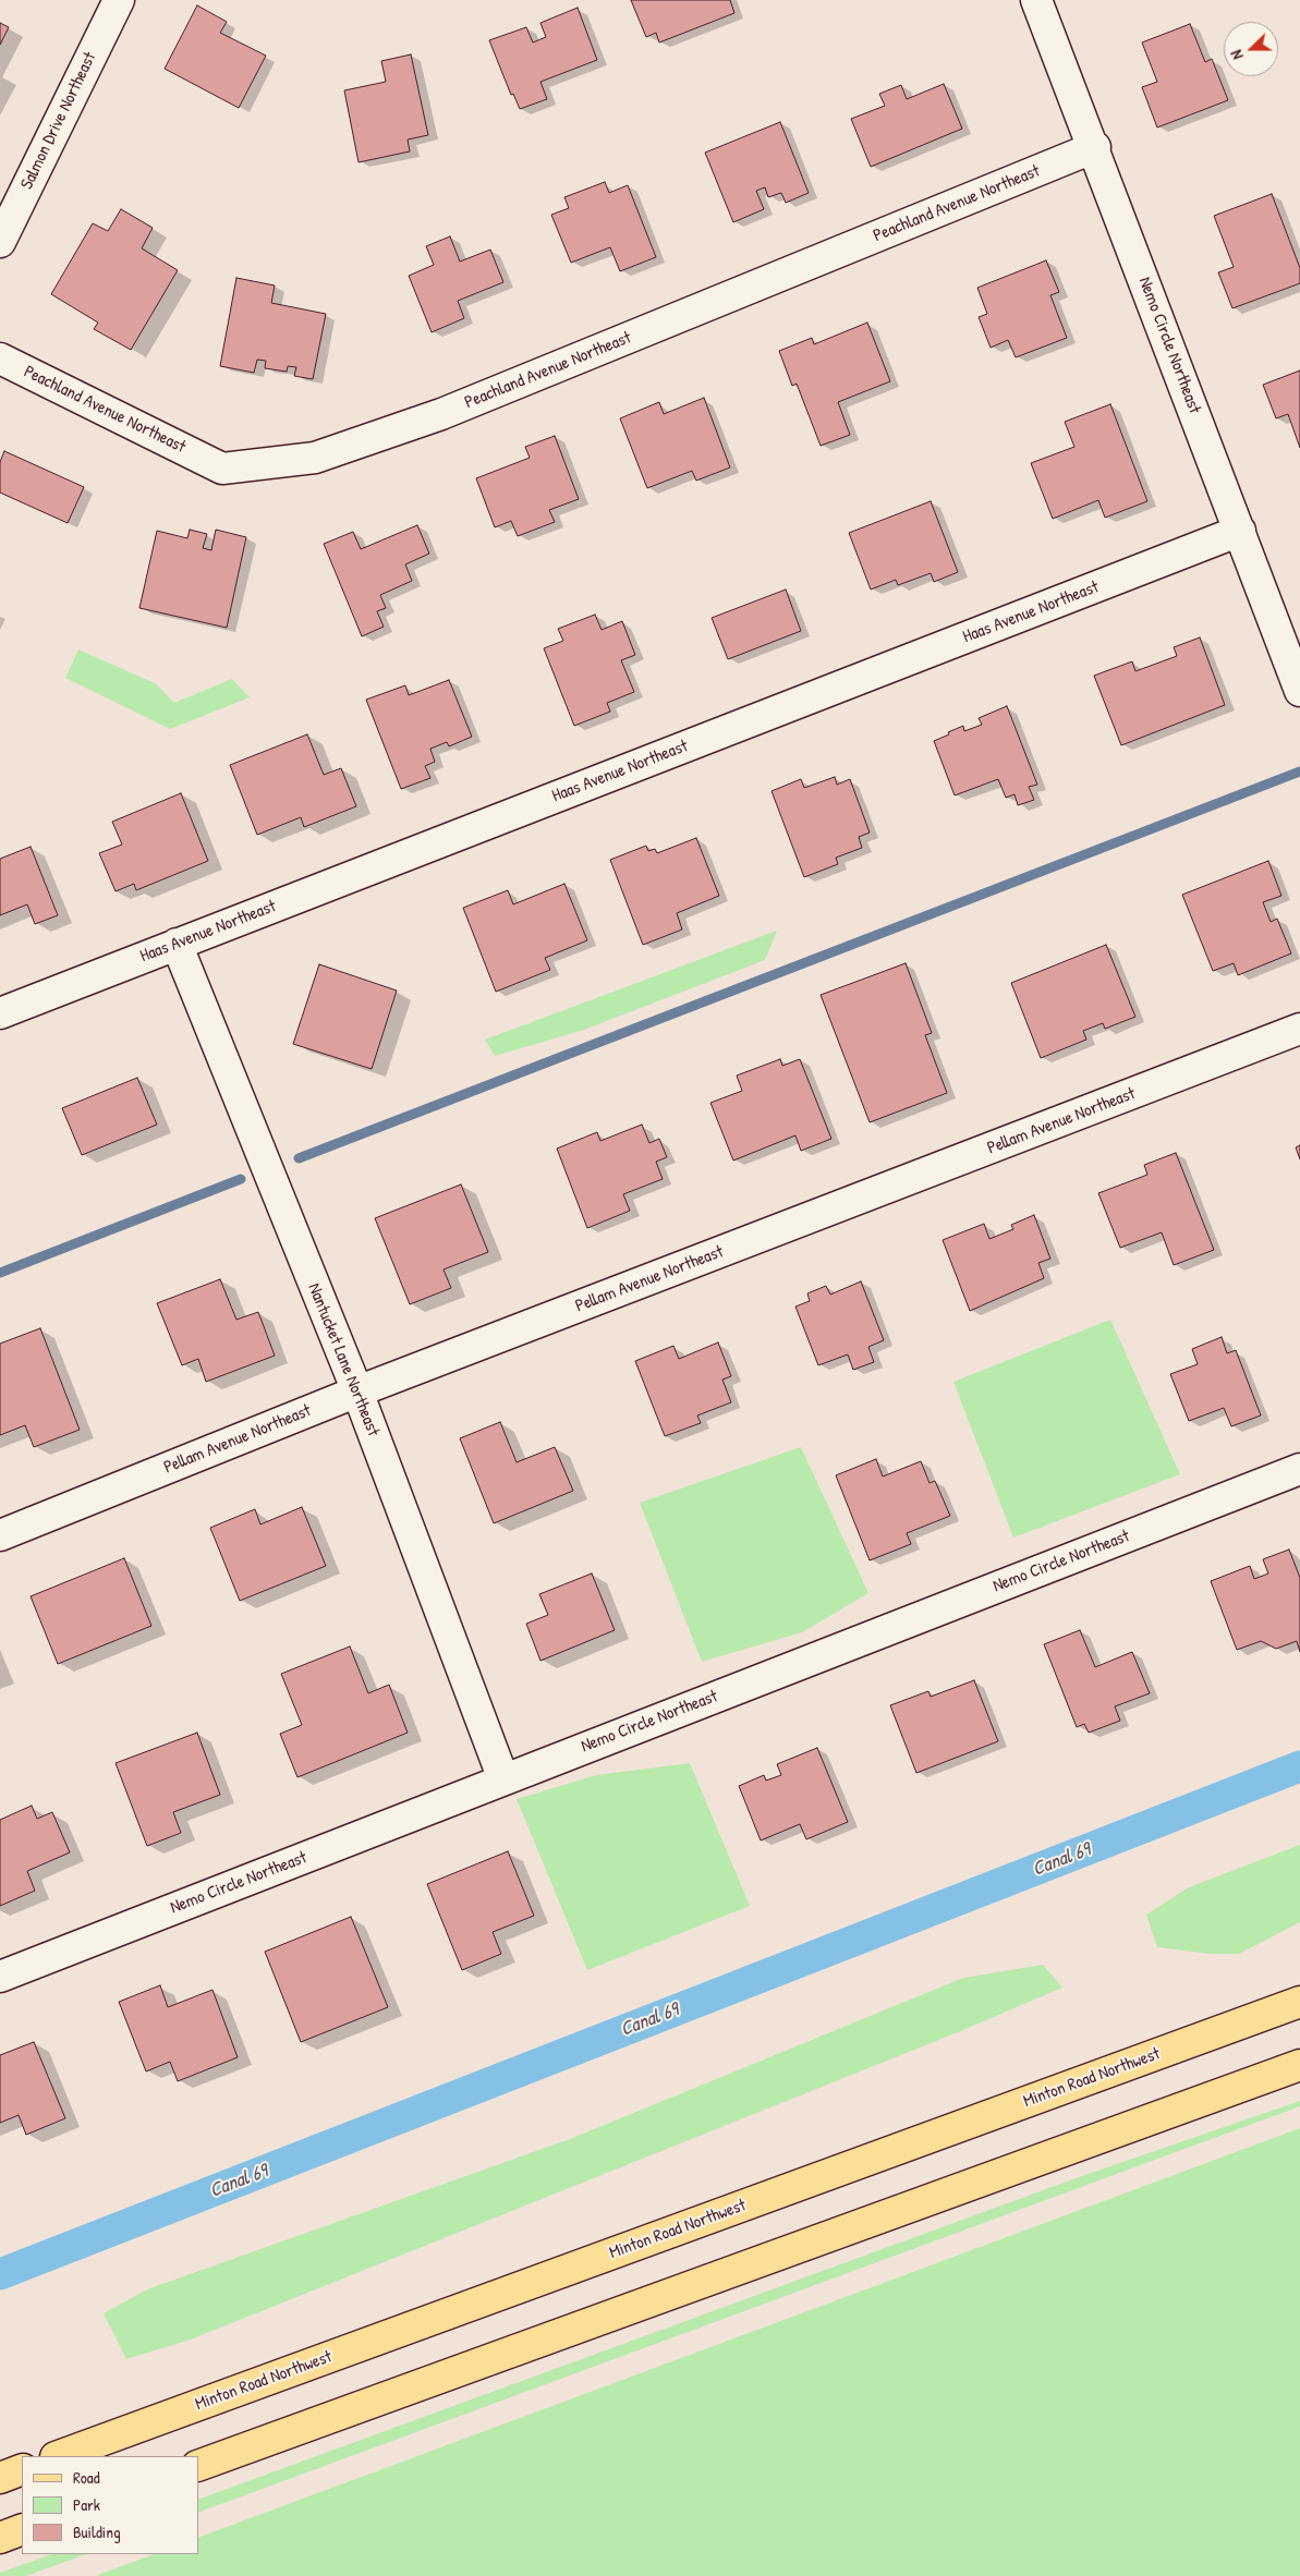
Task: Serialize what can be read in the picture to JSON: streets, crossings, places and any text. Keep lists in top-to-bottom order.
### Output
{
  "streets": {
    "main road": ["Minton Road Northwest"],
    "street": [
      "Salmon Drive Northeast",
      "Peachland Avenue Northeast",
      "Nemo Circle Northeast",
      "Haas Avenue Northeast",
      "Pellam Avenue Northeast",
      "Nantucket Lane Northeast"
    ]
  },
  "crossings": [
    ["Peachland Avenue Northeast", "Nemo Circle Northeast"],
    ["Nemo Circle Northeast", "Haas Avenue Northeast"],
    ["Nemo Circle Northeast", "Nantucket Lane Northeast"],
    ["Haas Avenue Northeast", "Nantucket Lane Northeast"],
    ["Pellam Avenue Northeast", "Nantucket Lane Northeast"]
  ],
  "water": ["Canal 69"],
  "legend": ["Road", "Park", "Building"],
  "north": "left"
}
